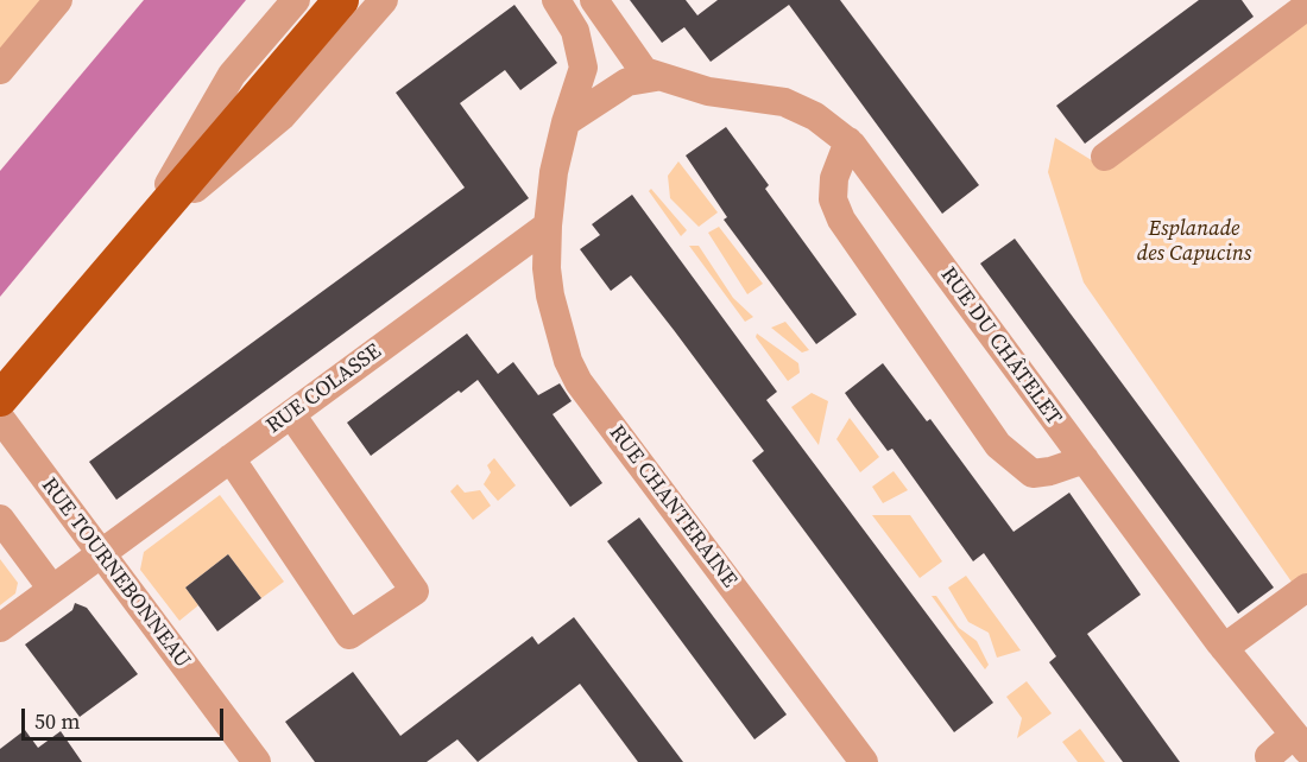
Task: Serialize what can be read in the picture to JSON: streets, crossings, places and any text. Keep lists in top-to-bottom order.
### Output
{
  "streets": {
    "street": [
      "RUE DU CHÂTELET",
      "RUE COLASSE",
      "RUE CHANTERAINE",
      "RUE TOURNEBONNEAU"
    ]
  },
  "crossings": [
    ["RUE COLASSE", "RUE CHANTERAINE"],
    ["RUE COLASSE", "RUE TOURNEBONNEAU"]
  ],
  "parks": ["Esplanade des Capucins"],
  "scale_bar": "50 m"
}
